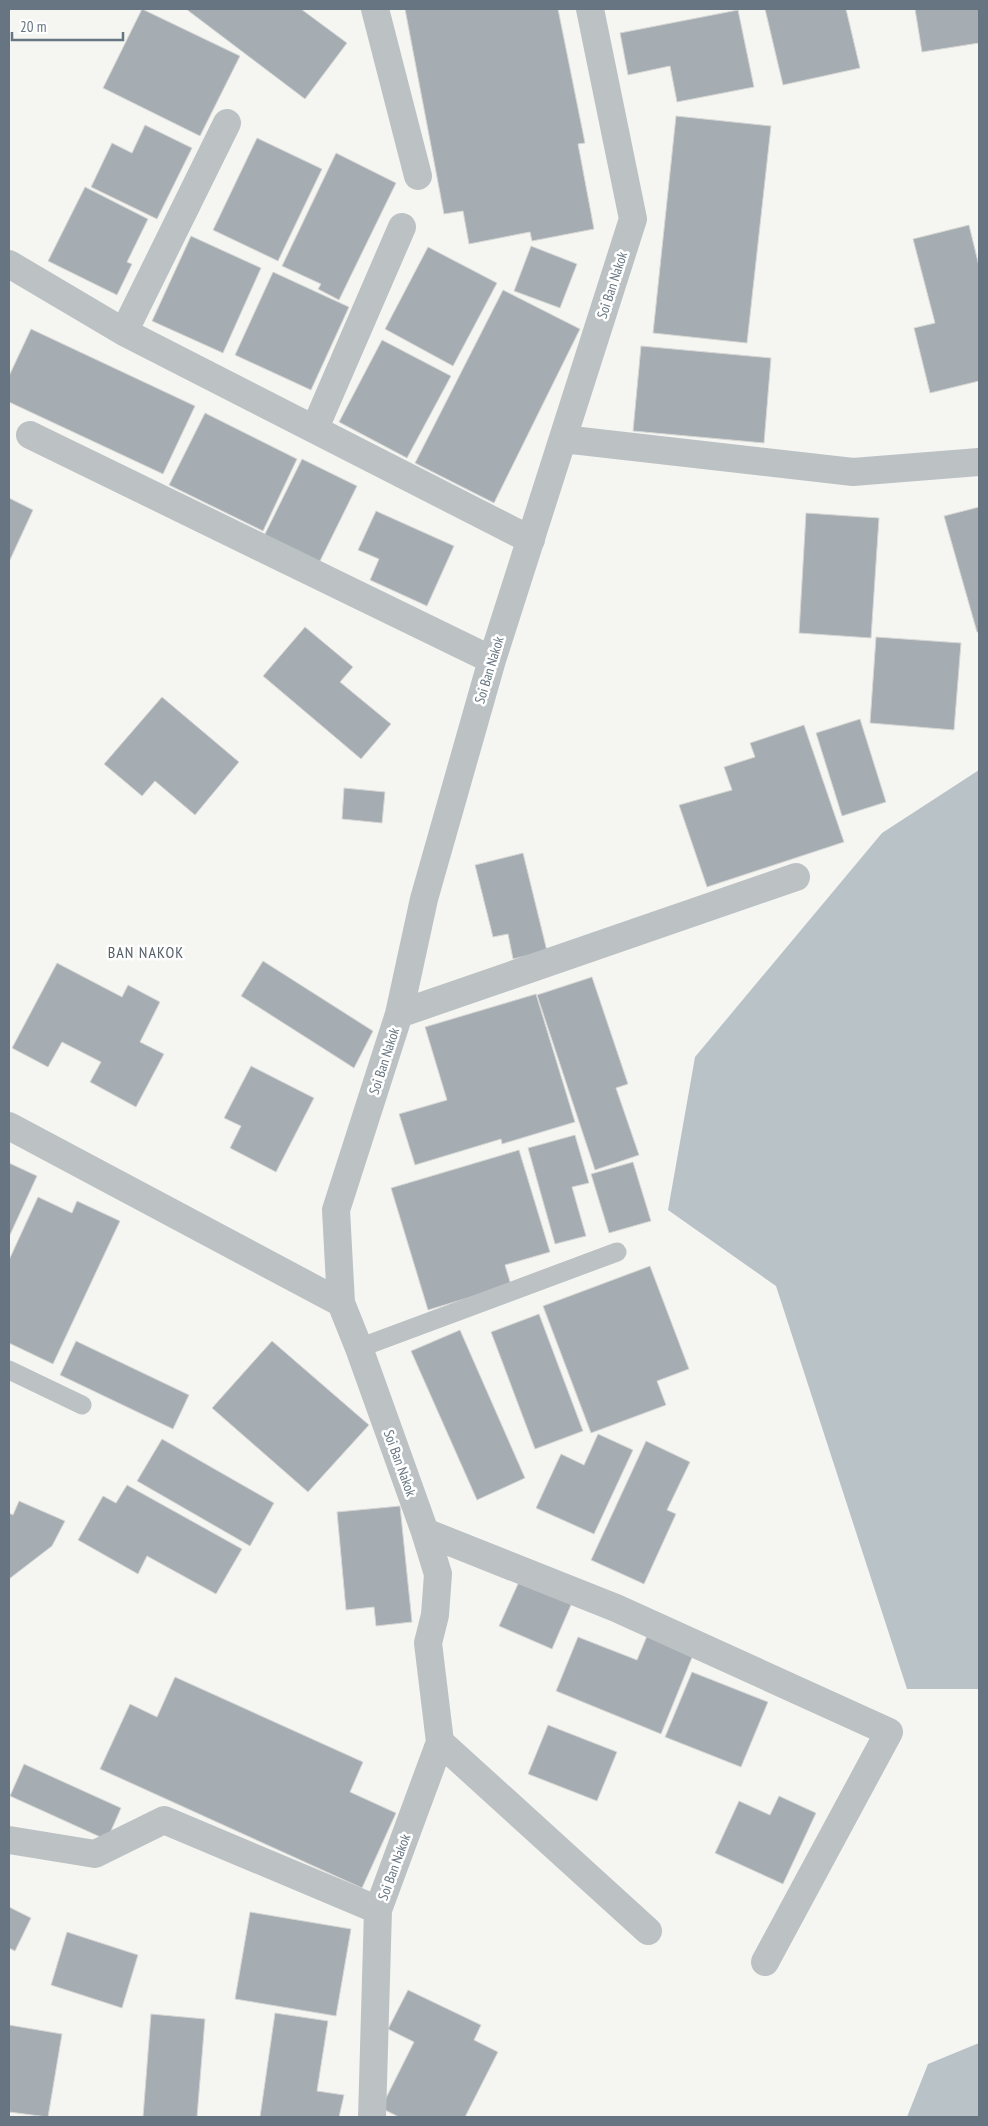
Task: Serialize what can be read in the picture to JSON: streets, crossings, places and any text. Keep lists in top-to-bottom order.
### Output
{
  "streets": {
    "street": ["Soi Ban Nakok"]
  },
  "districts": ["BAN NAKOK"],
  "scale_bar": "20 m"
}
